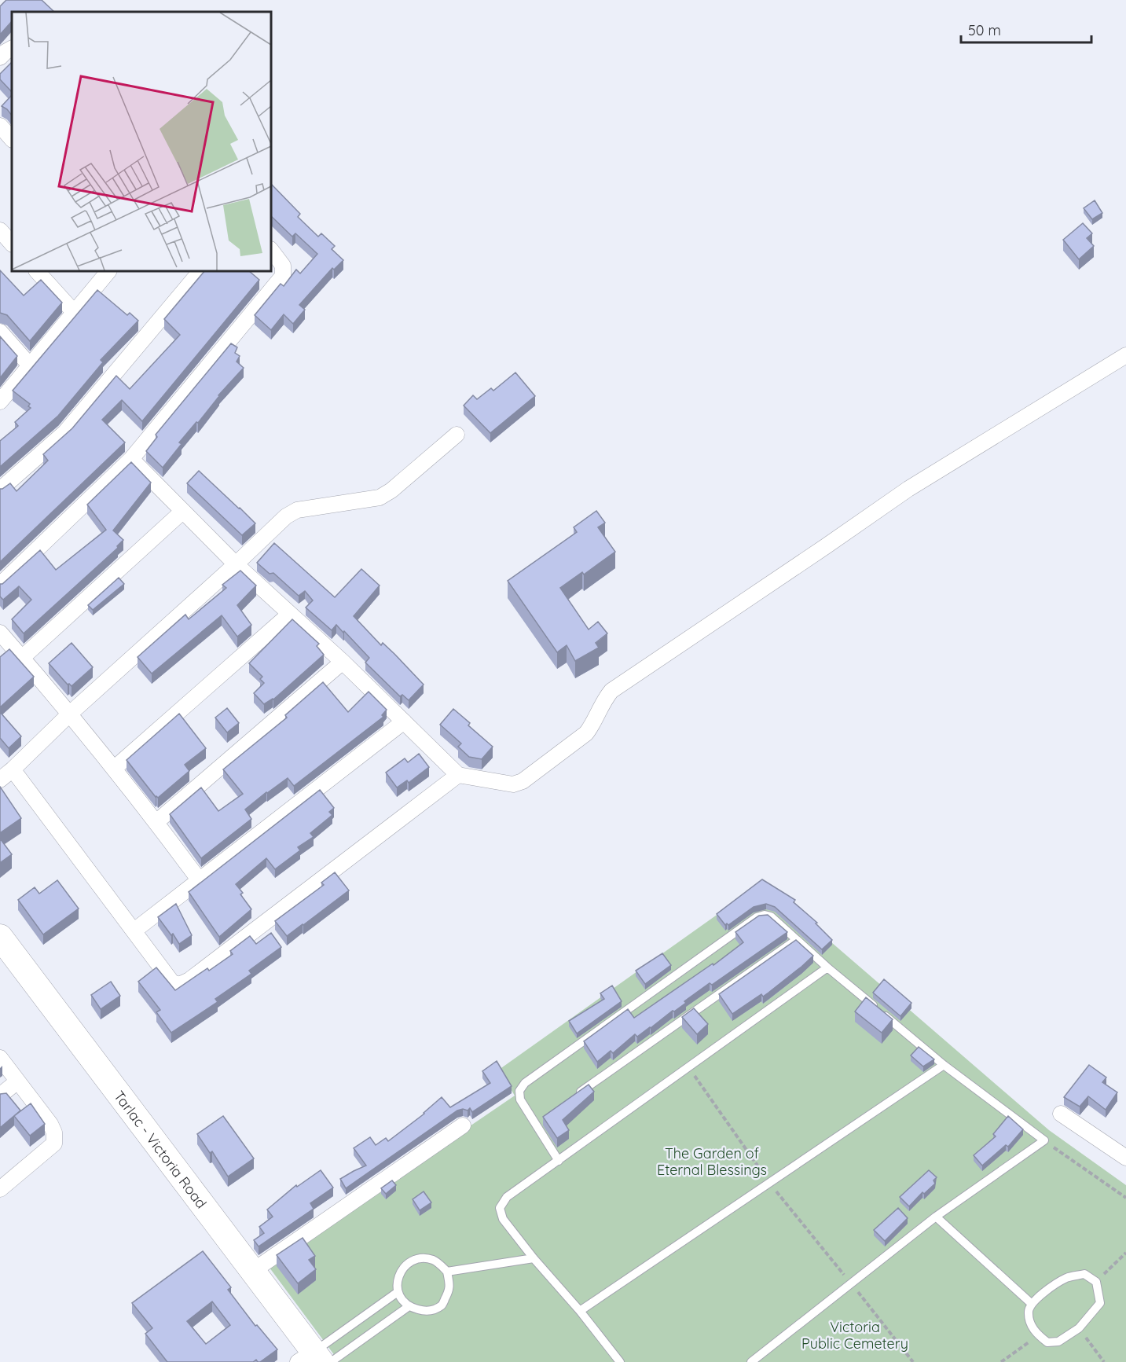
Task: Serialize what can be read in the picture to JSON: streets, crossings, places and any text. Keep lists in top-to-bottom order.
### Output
{
  "streets": {
    "main road": ["Tarlac - Victoria Road"]
  },
  "parks": ["The Garden of Eternal Blessings", "Victoria Public Cemetery"],
  "scale_bar": "50 m"
}
